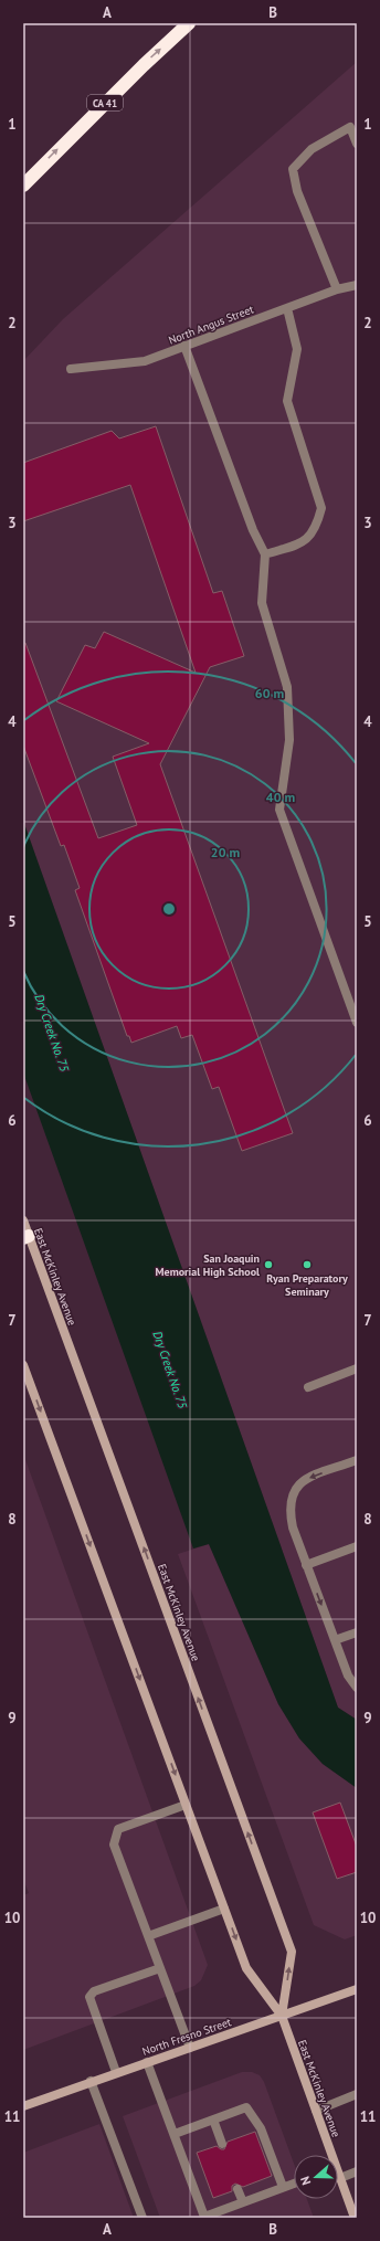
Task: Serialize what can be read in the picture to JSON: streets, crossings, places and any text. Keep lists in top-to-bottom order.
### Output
{
  "streets": {
    "highway": ["CA 41"],
    "main road": ["East McKinley Avenue", "North Fresno Street"],
    "lane": ["North Angus Street"]
  },
  "crossings": [
    ["East McKinley Avenue", "North Fresno Street"]
  ],
  "water": ["Dry Creek No. 75"],
  "places": ["San Joaquin Memorial High School", "Ryan Preparatory Seminary"],
  "north": "left",
  "grid": {
    "columns": ["A", "B"],
    "rows": [
      "1",
      "2",
      "3",
      "4",
      "5",
      "6",
      "7",
      "8",
      "9",
      "10",
      "11"
    ]
  },
  "rings": ["60 m", "40 m", "20 m"]
}
